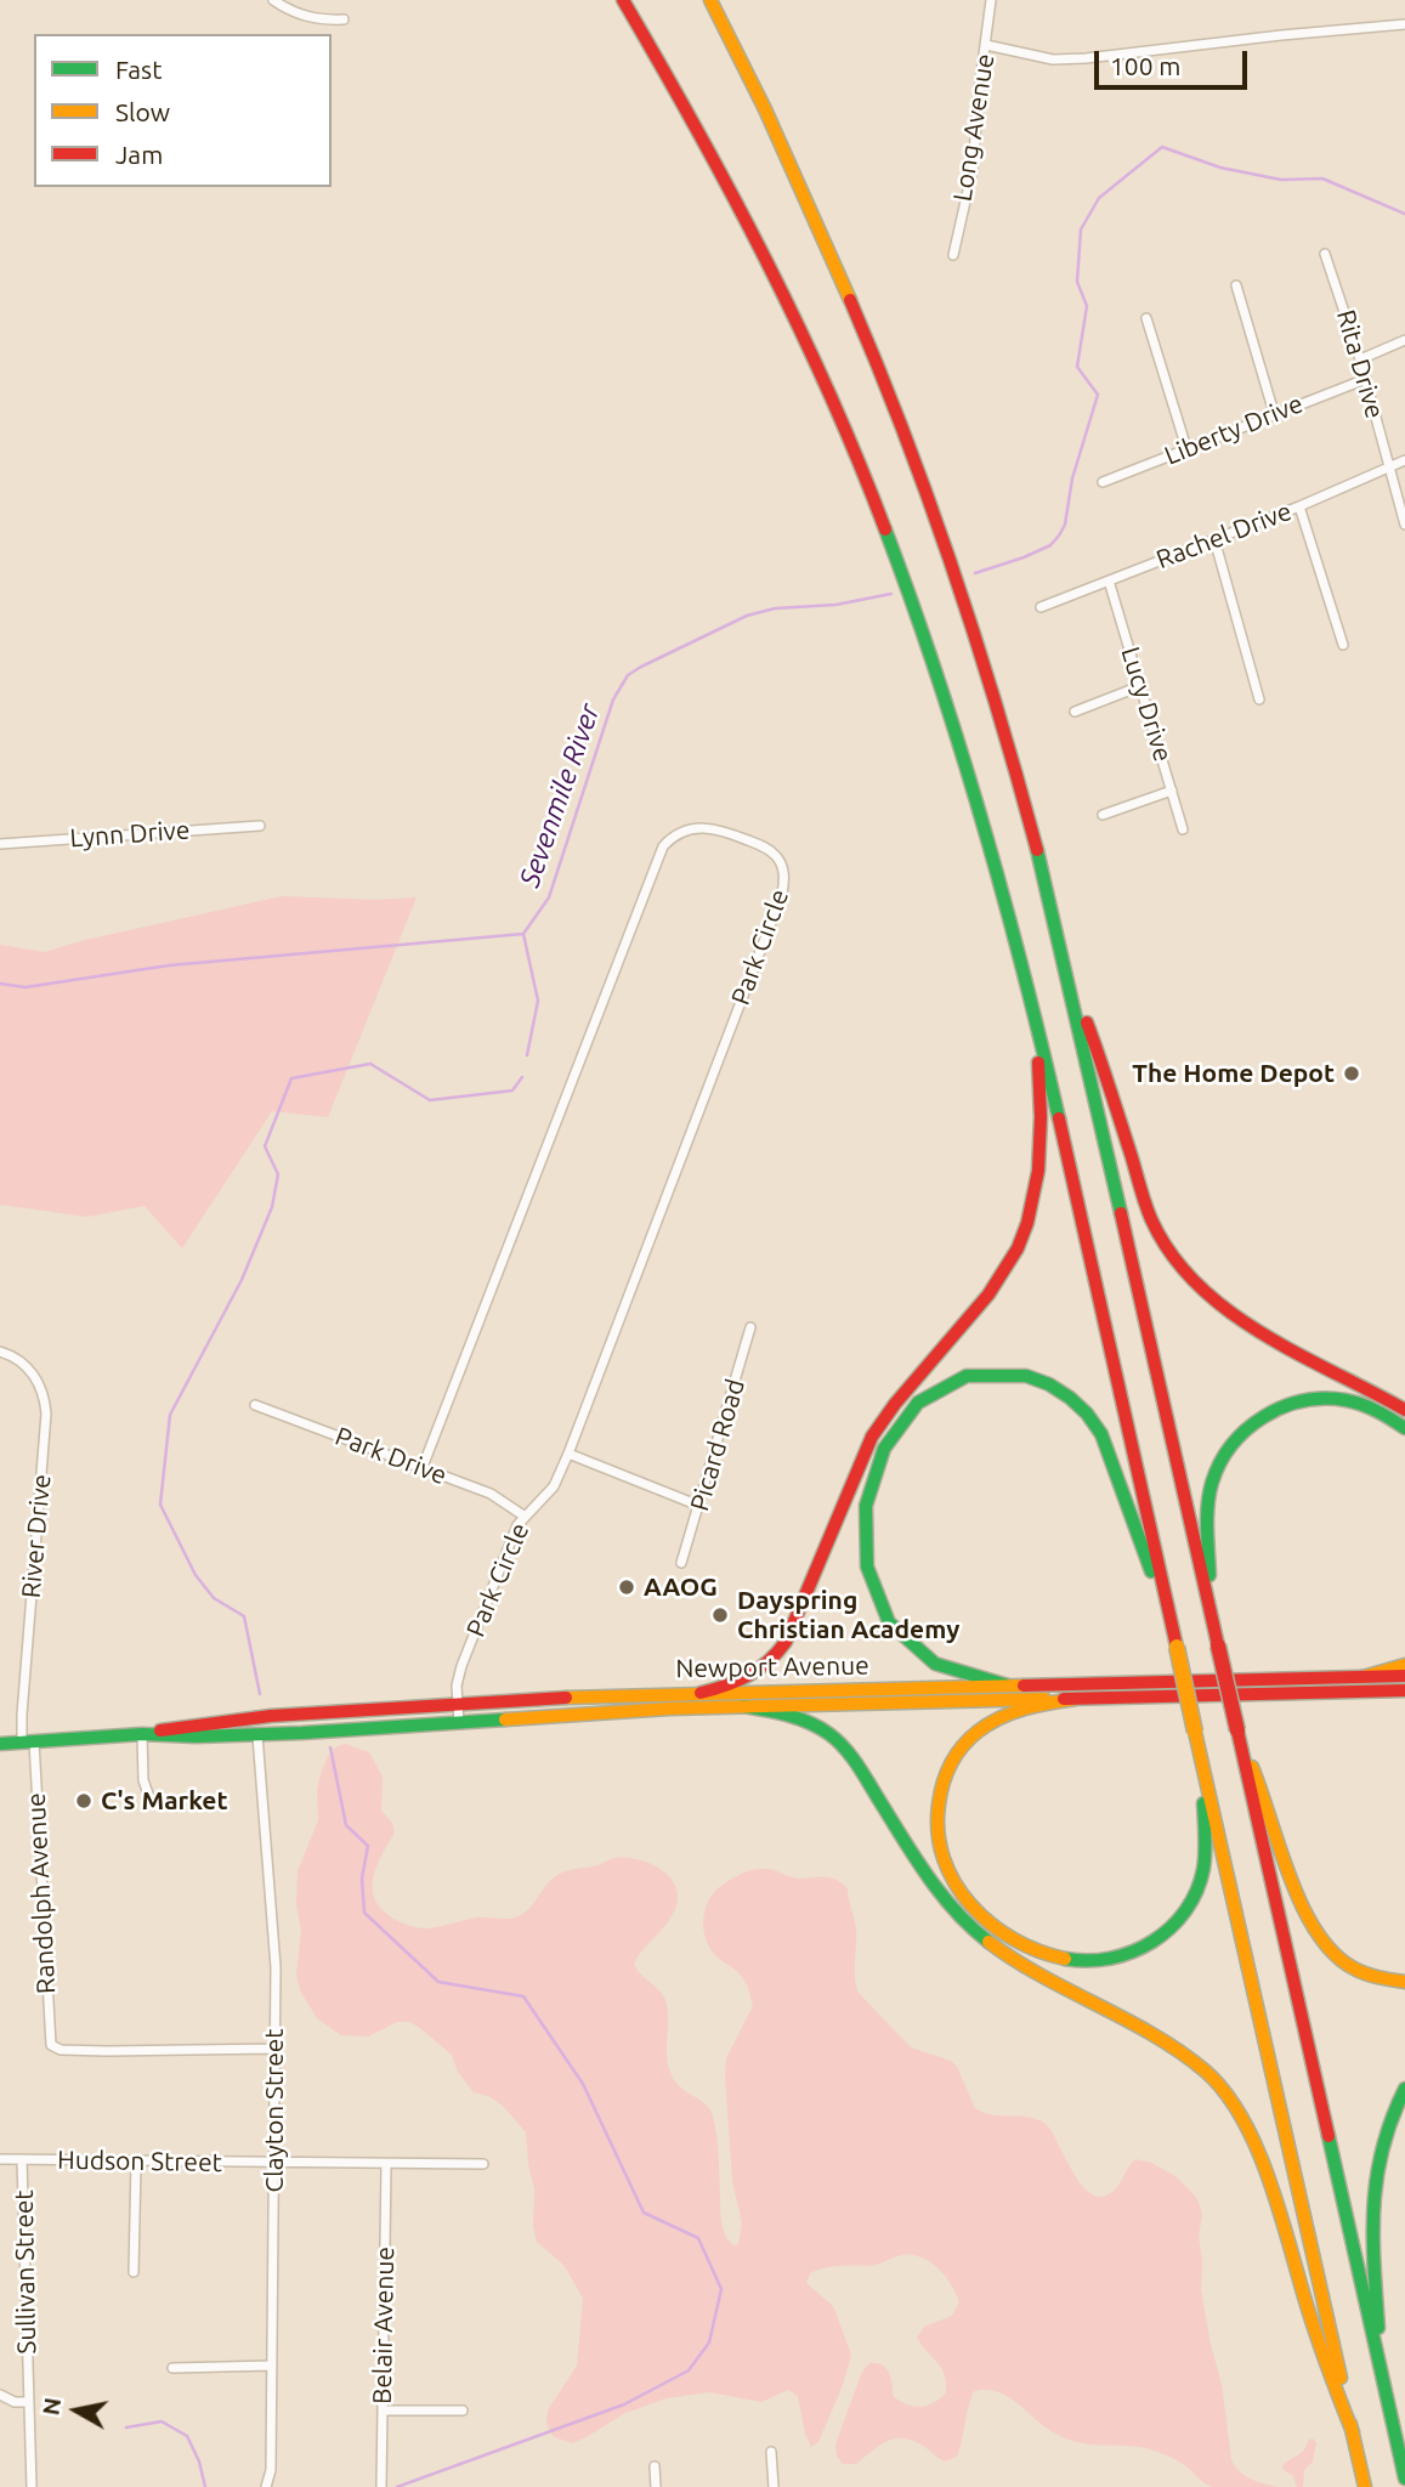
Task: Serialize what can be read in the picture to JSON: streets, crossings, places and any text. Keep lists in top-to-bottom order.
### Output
{
  "streets": {
    "main road": ["Newport Avenue"],
    "street": [
      "Long Avenue",
      "Rita Drive",
      "Liberty Drive",
      "Rachel Drive",
      "Lucy Drive",
      "Lynn Drive",
      "Park Circle",
      "Picard Road",
      "Park Drive",
      "River Drive",
      "Randolph Avenue",
      "Clayton Street",
      "Hudson Street",
      "Sullivan Street",
      "Belair Avenue"
    ]
  },
  "crossings": [
    ["Rita Drive", "Liberty Drive"],
    ["Rita Drive", "Rachel Drive"],
    ["Rachel Drive", "Lucy Drive"],
    ["Park Circle", "Park Drive"],
    ["Park Circle", "Newport Avenue"],
    ["River Drive", "Newport Avenue"],
    ["River Drive", "Randolph Avenue"],
    ["Newport Avenue", "Randolph Avenue"],
    ["Newport Avenue", "Clayton Street"],
    ["Randolph Avenue", "Clayton Street"],
    ["Clayton Street", "Hudson Street"],
    ["Hudson Street", "Sullivan Street"],
    ["Hudson Street", "Belair Avenue"]
  ],
  "water": ["Sevenmile River"],
  "places": [
    "The Home Depot",
    "AAOG",
    "Dayspring Christian Academy",
    "C's Market"
  ],
  "legend": ["Fast", "Slow", "Jam"],
  "scale_bar": "100 m",
  "north": "left"
}
